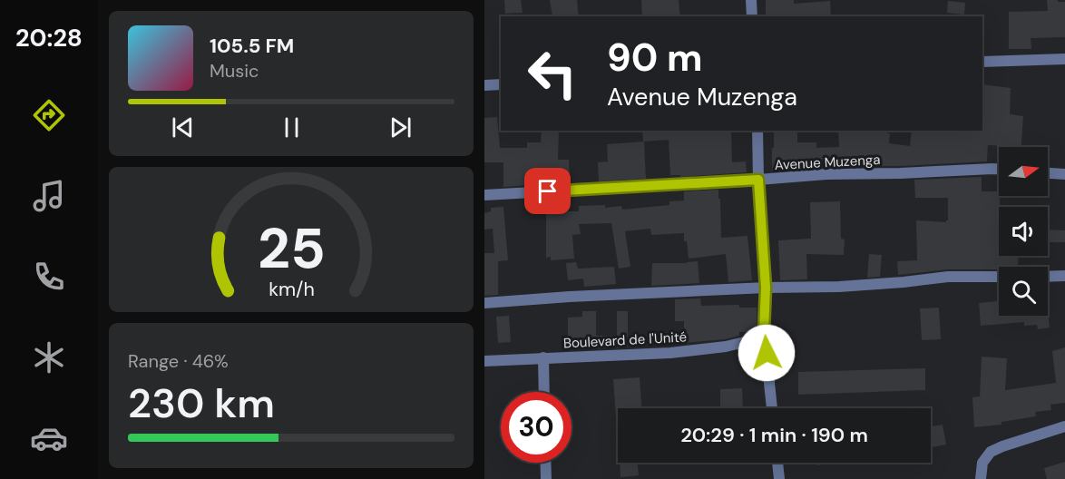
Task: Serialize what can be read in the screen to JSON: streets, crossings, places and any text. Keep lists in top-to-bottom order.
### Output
{
  "streets": {
    "street": ["Avenue Muzenga", "Boulevard de l'Unité"]
  },
  "north": "right",
  "page": {
    "tabs": "20:28",
    "turn": ["90 m", "Avenue Muzenga"],
    "song": ["105.5 FM", "Music"],
    "tile": ["Range · 46%", "230 km"],
    "limit": "30",
    "trip": "20:29 · 1 min · 190 m",
    "gauge": ["25", "km/h"]
  }
}
